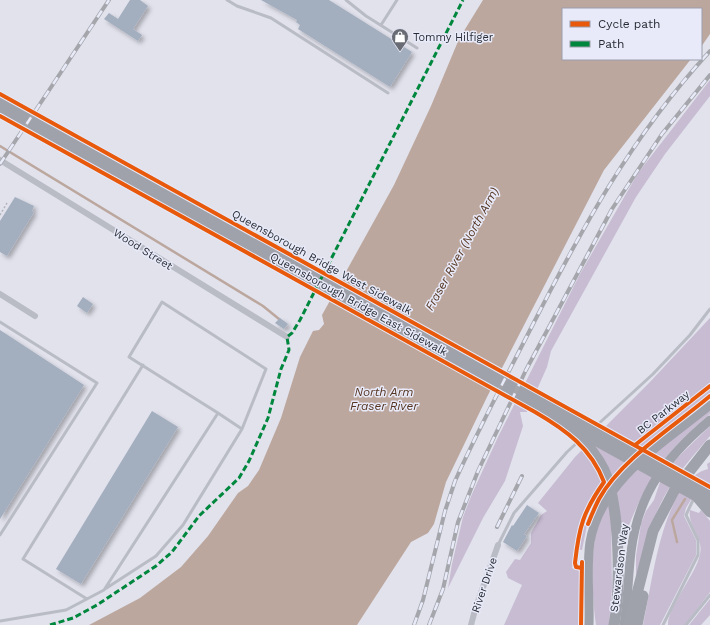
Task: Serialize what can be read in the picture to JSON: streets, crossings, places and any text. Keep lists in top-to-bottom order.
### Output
{
  "streets": {
    "main road": ["Stewardson Way"],
    "street": ["Wood Street", "River Drive"],
    "cycle path": ["Queensborough Bridge West Sidewalk", "Queensborough Bridge East Sidewalk", "BC Parkway"]
  },
  "water": ["Fraser River (North Arm)", "North Arm Fraser River"],
  "places": {
    "shop": ["Tommy Hilfiger"]
  },
  "legend": ["Cycle path", "Path"]
}
